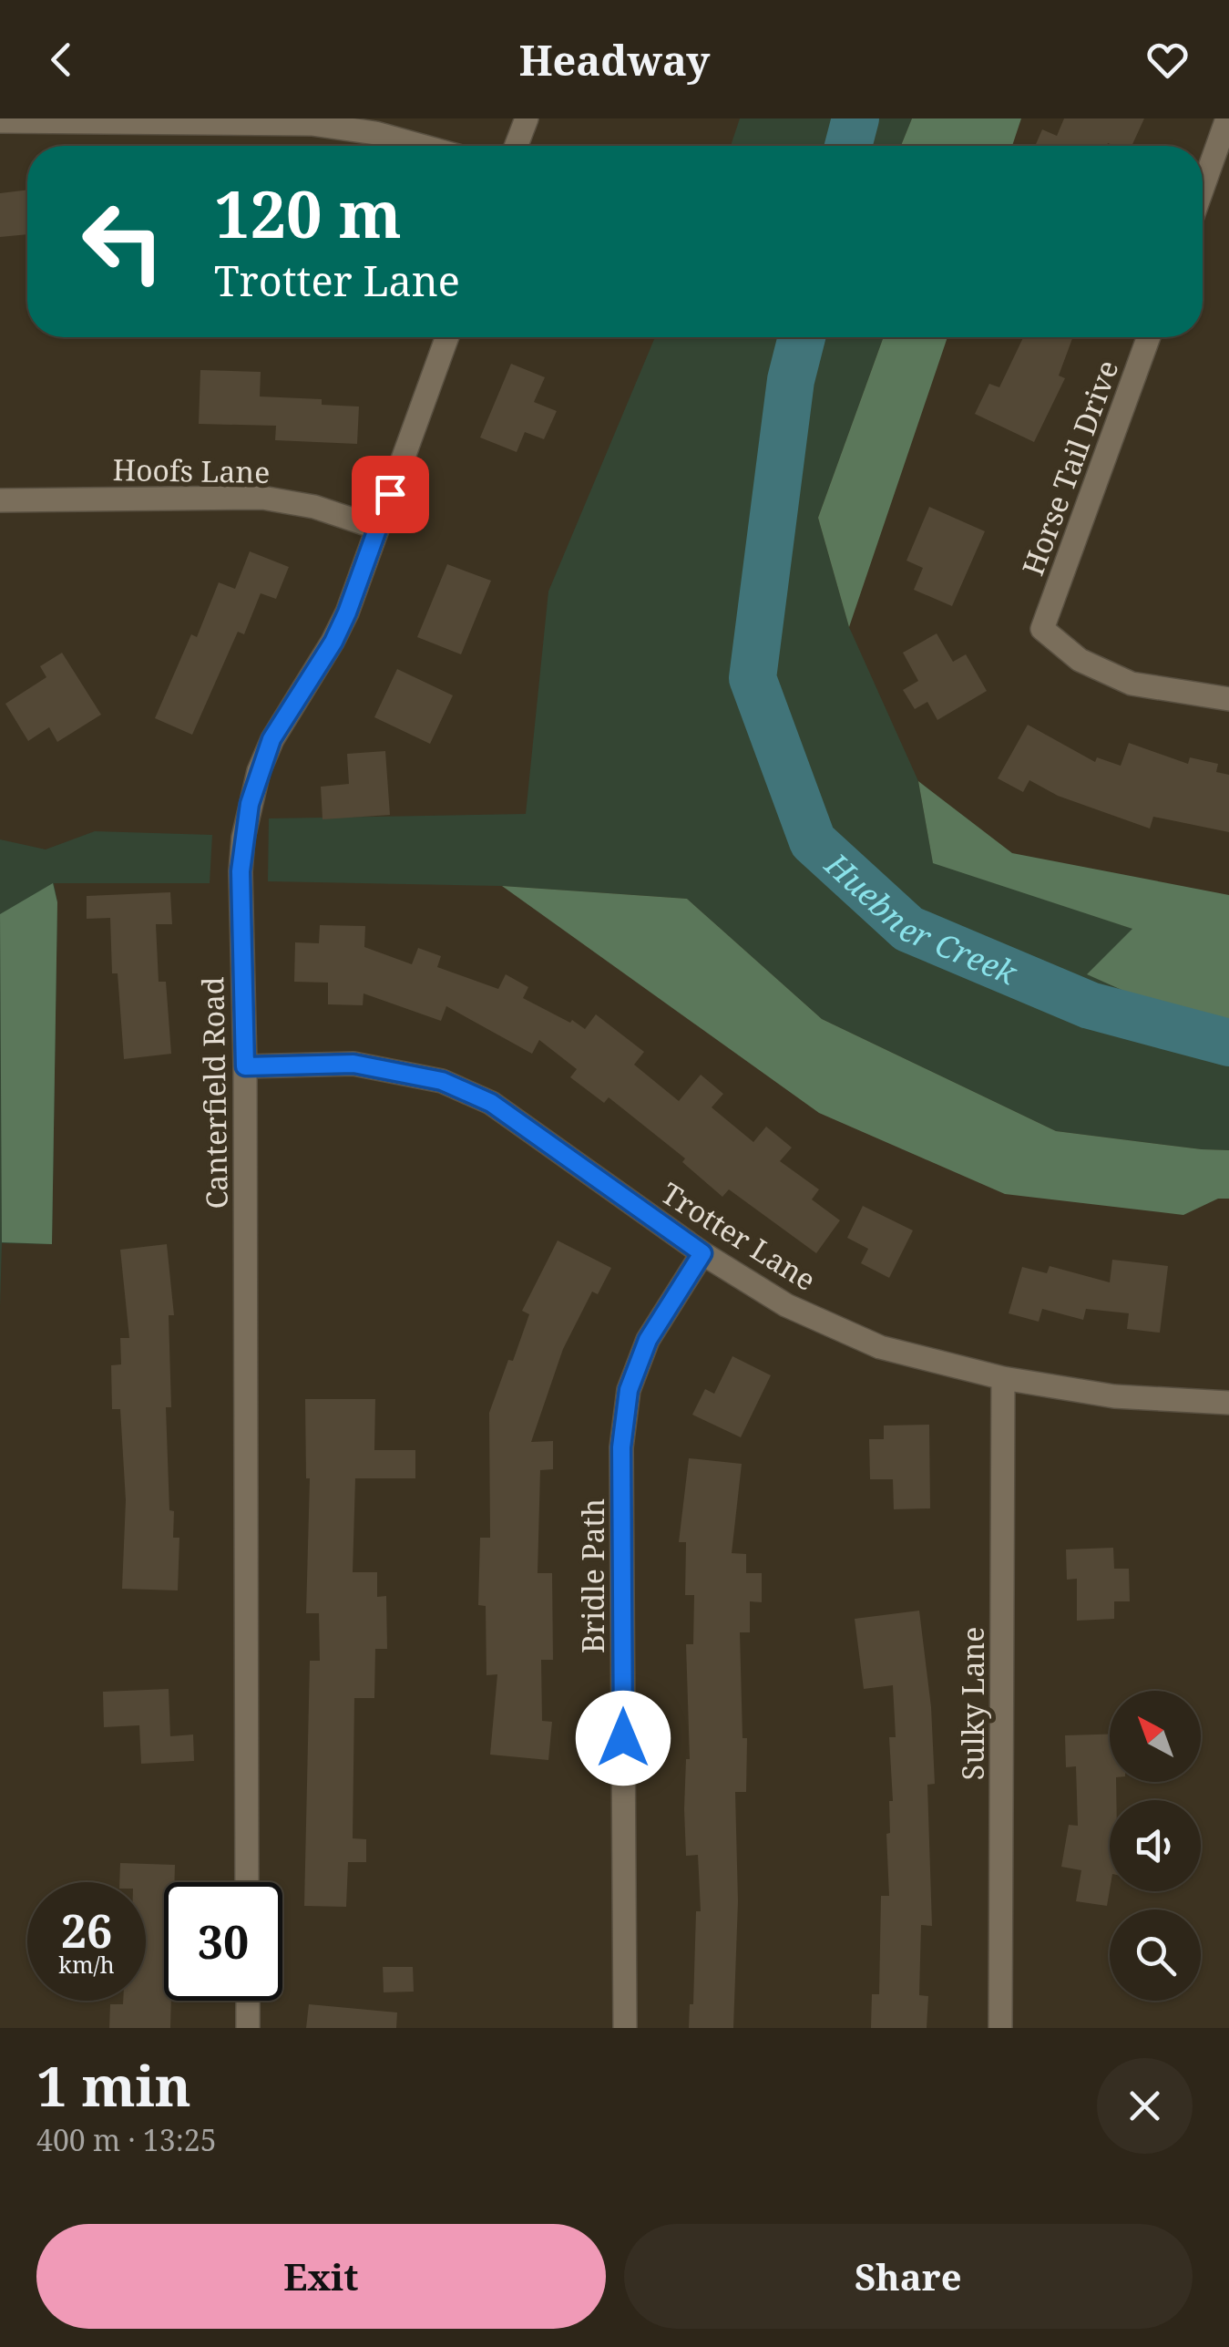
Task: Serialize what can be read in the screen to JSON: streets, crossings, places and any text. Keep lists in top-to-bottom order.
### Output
{
  "streets": {
    "street": [
      "Horse Tail Drive",
      "Hoofs Lane",
      "Canterfield Road",
      "Trotter Lane",
      "Bridle Path",
      "Sulky Lane"
    ]
  },
  "crossings": [
    ["Hoofs Lane", "Canterfield Road"],
    ["Canterfield Road", "Trotter Lane"],
    ["Trotter Lane", "Bridle Path"],
    ["Trotter Lane", "Sulky Lane"]
  ],
  "water": ["Huebner Creek"],
  "north": "top left",
  "page": {
    "header": "Headway",
    "turn": ["120 m", "Trotter Lane"],
    "speed": "26 km/h",
    "limit": "30",
    "heading": ["1 min", "400 m · 13:25"],
    "buttons": ["Exit", "Share"]
  }
}
